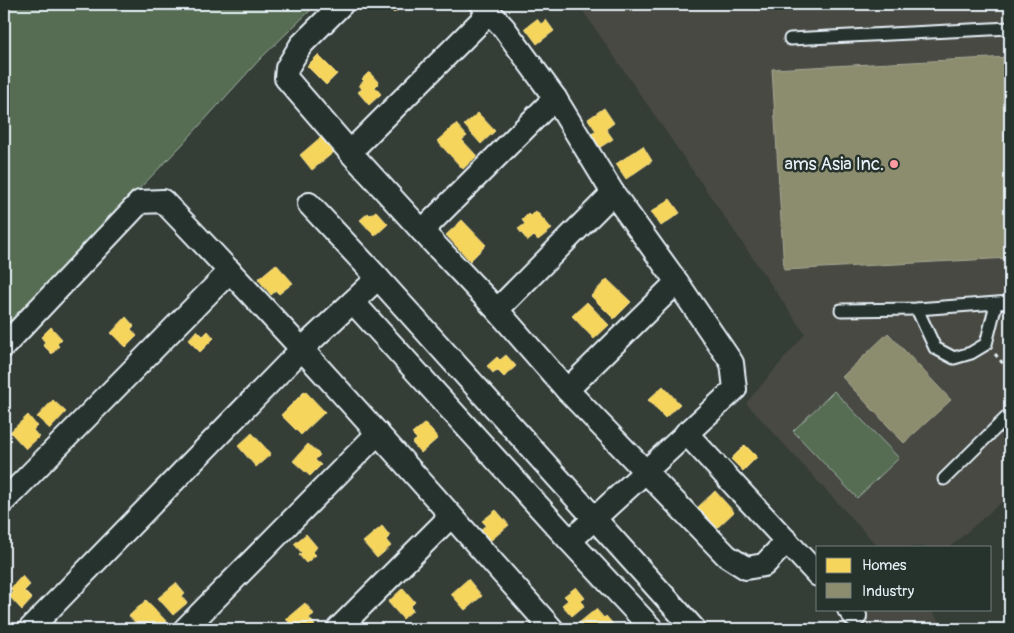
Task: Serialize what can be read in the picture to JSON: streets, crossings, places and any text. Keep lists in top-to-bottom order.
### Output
{
  "places": ["ams Asia Inc."],
  "legend": ["Homes", "Industry"]
}
